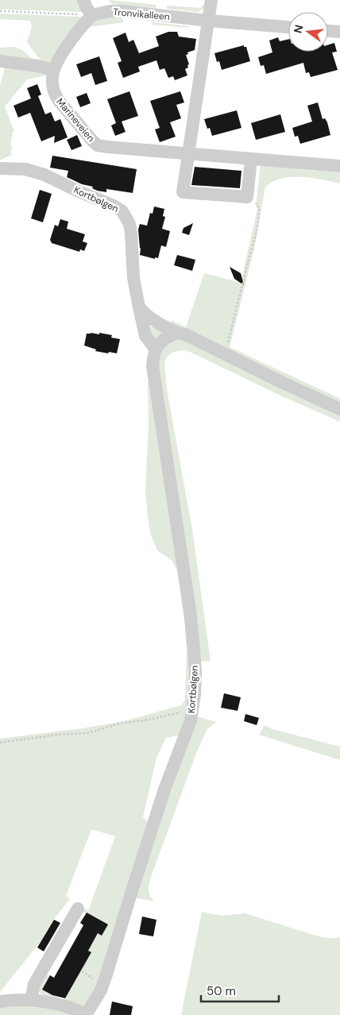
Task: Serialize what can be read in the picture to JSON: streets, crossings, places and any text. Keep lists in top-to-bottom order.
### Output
{
  "streets": {
    "street": ["Tronvikalleen", "Marineveien", "Kortbølgen"]
  },
  "crossings": [
    ["Tronvikalleen", "Marineveien"]
  ],
  "scale_bar": "50 m",
  "north": "left"
}
